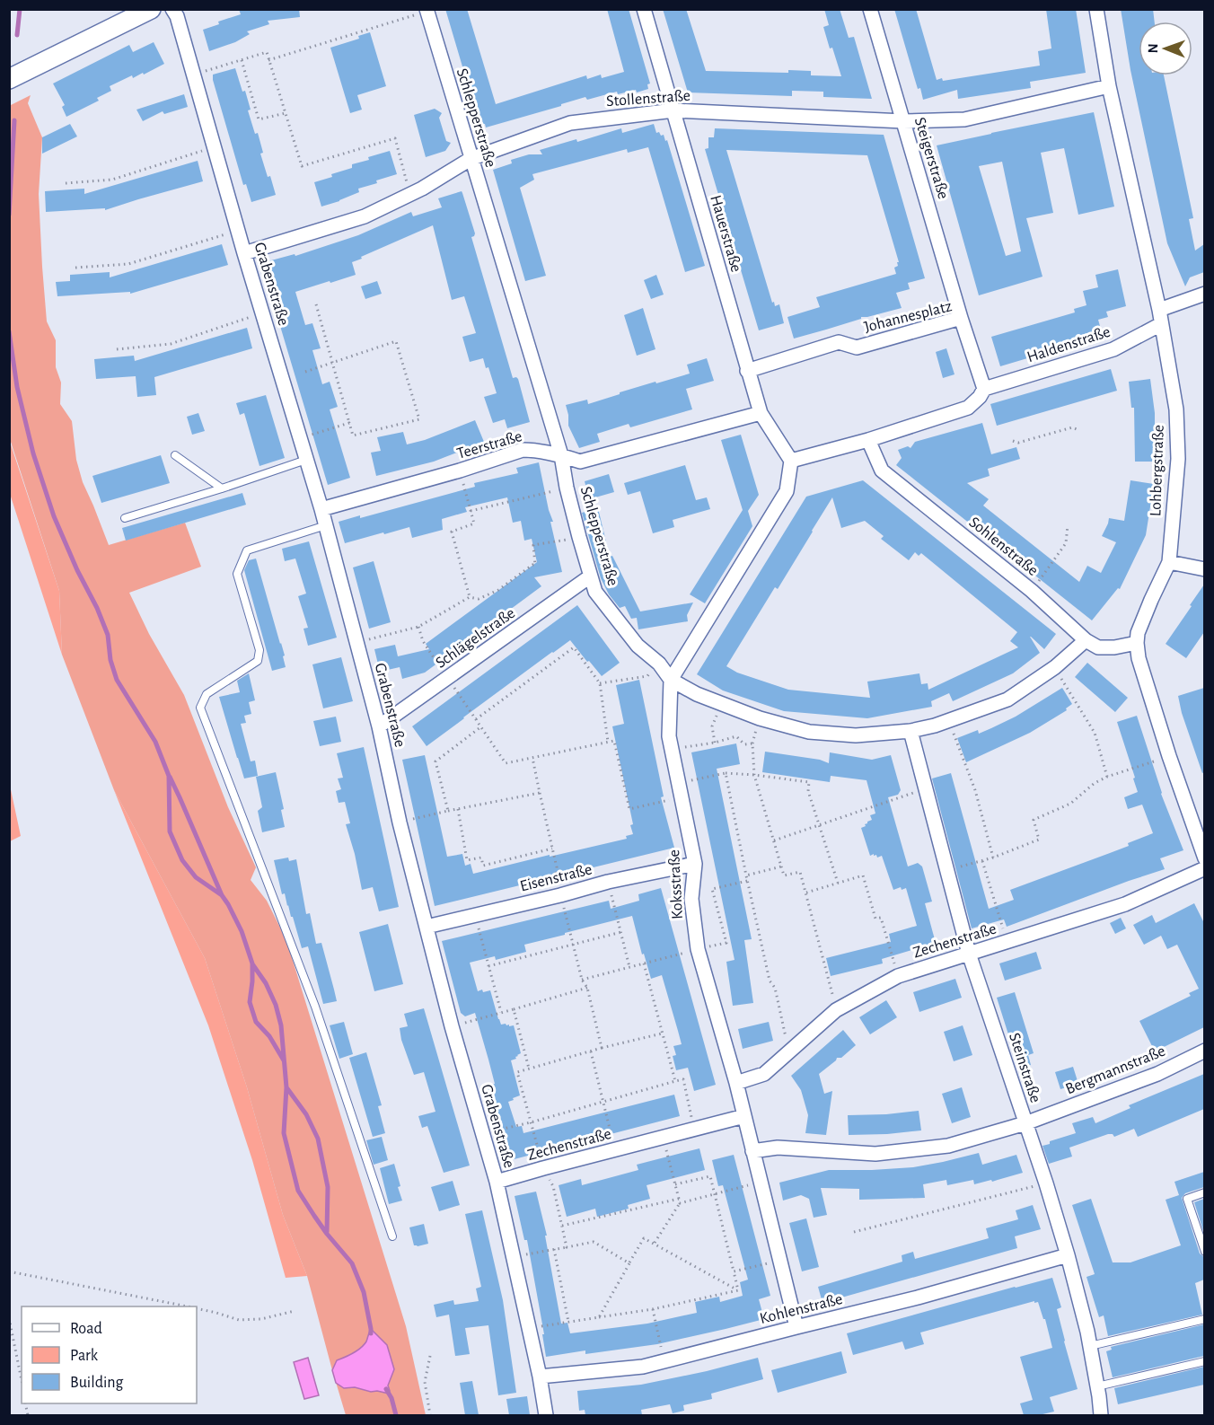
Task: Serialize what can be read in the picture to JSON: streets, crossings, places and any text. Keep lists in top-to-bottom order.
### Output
{
  "streets": {
    "street": [
      "Stollenstraße",
      "Schlepperstraße",
      "Steigerstraße",
      "Hauerstraße",
      "Grabenstraße",
      "Johannesplatz",
      "Haldenstraße",
      "Teerstraße",
      "Lohbergstraße",
      "Sohlenstraße",
      "Schlägelstraße",
      "Eisenstraße",
      "Koksstraße",
      "Zechenstraße",
      "Steinstraße",
      "Bergmannstraße",
      "Kohlenstraße"
    ]
  },
  "crossings": [
    ["Stollenstraße", "Schlepperstraße"],
    ["Stollenstraße", "Steigerstraße"],
    ["Stollenstraße", "Hauerstraße"],
    ["Stollenstraße", "Grabenstraße"],
    ["Stollenstraße", "Lohbergstraße"],
    ["Schlepperstraße", "Teerstraße"],
    ["Schlepperstraße", "Sohlenstraße"],
    ["Schlepperstraße", "Schlägelstraße"],
    ["Schlepperstraße", "Koksstraße"],
    ["Schlepperstraße", "Steinstraße"],
    ["Steigerstraße", "Johannesplatz"],
    ["Hauerstraße", "Johannesplatz"],
    ["Hauerstraße", "Teerstraße"],
    ["Hauerstraße", "Koksstraße"],
    ["Grabenstraße", "Teerstraße"],
    ["Grabenstraße", "Schlägelstraße"],
    ["Grabenstraße", "Eisenstraße"],
    ["Grabenstraße", "Zechenstraße"],
    ["Grabenstraße", "Kohlenstraße"],
    ["Johannesplatz", "Haldenstraße"],
    ["Haldenstraße", "Lohbergstraße"],
    ["Lohbergstraße", "Sohlenstraße"],
    ["Eisenstraße", "Koksstraße"],
    ["Koksstraße", "Zechenstraße"],
    ["Koksstraße", "Bergmannstraße"],
    ["Koksstraße", "Kohlenstraße"],
    ["Zechenstraße", "Steinstraße"],
    ["Steinstraße", "Bergmannstraße"],
    ["Steinstraße", "Kohlenstraße"]
  ],
  "legend": ["Road", "Park", "Building"],
  "north": "left"
}
